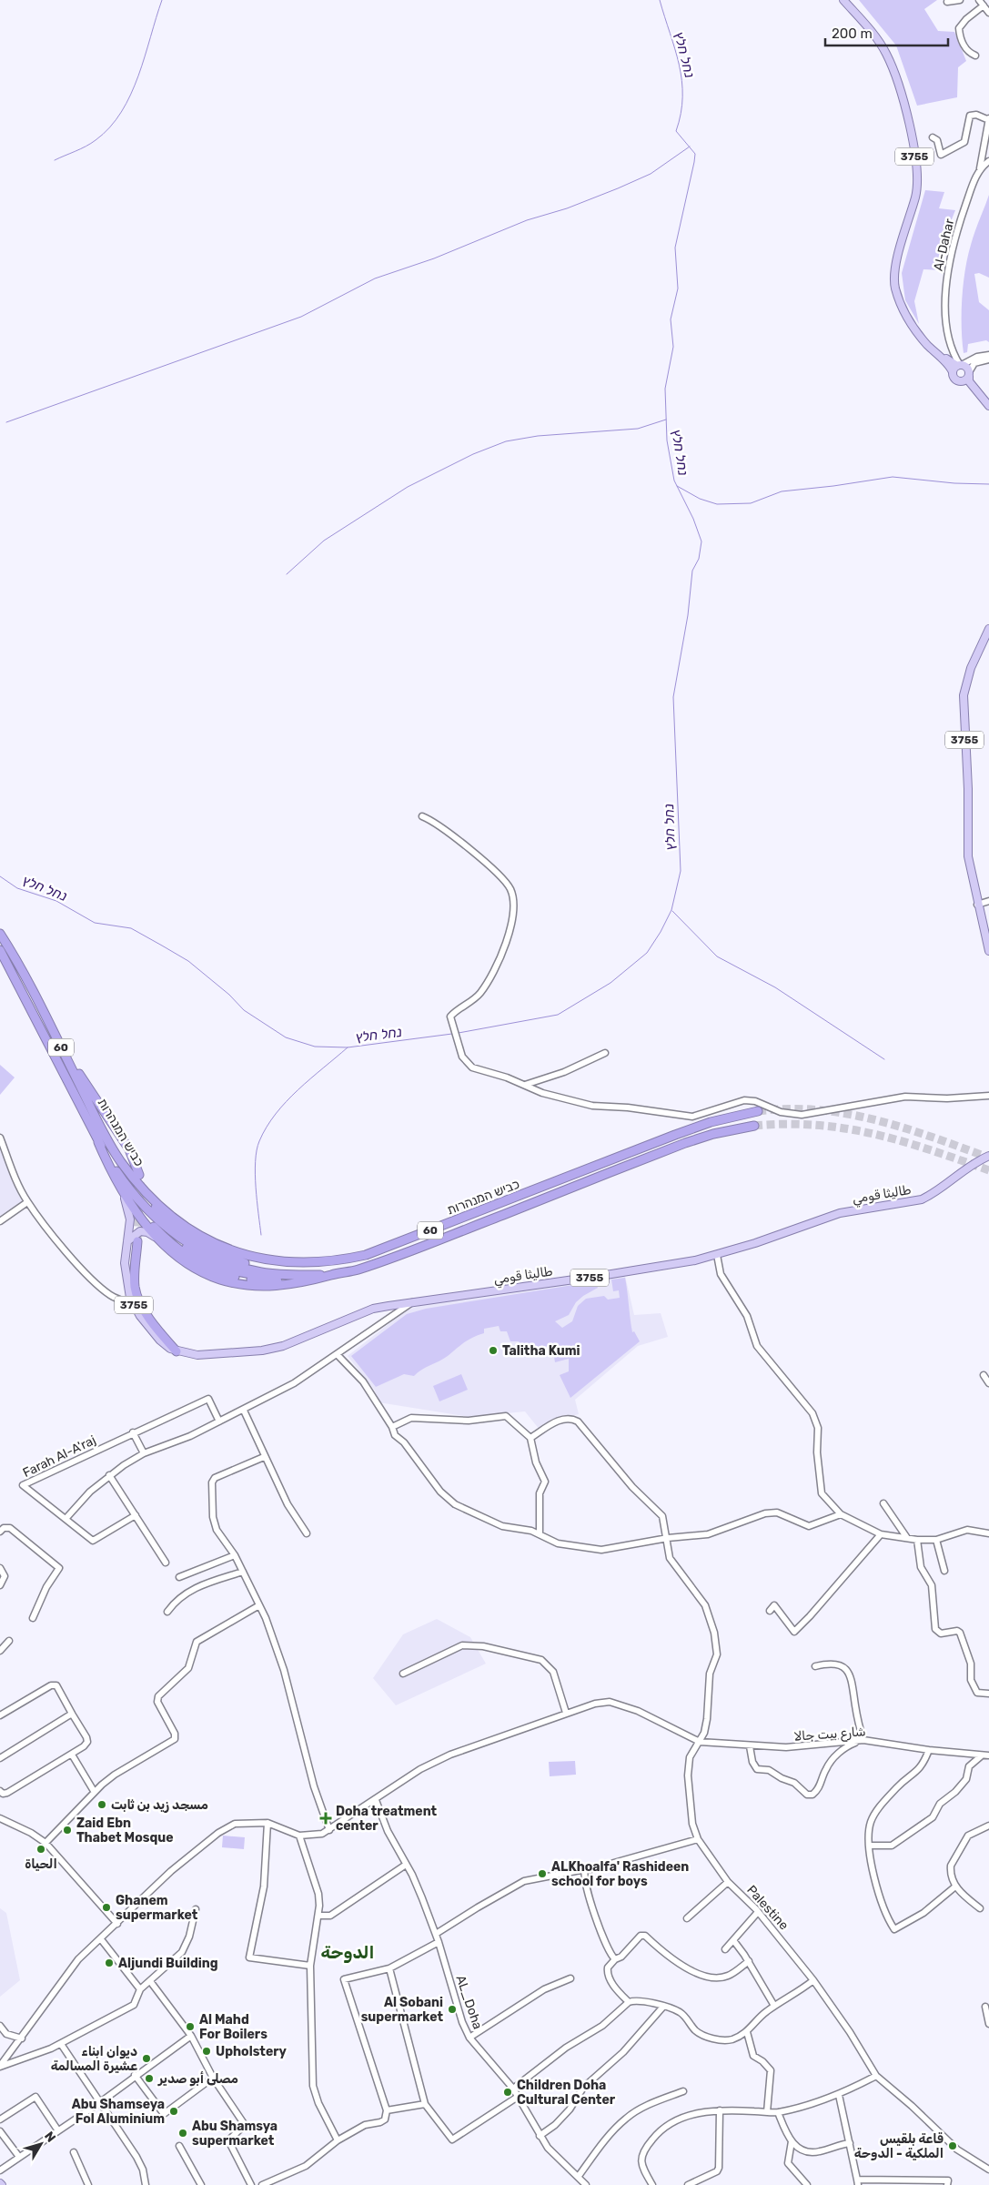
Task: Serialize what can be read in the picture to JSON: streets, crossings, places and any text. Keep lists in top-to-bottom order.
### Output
{
  "streets": {
    "highway": ["60", "כביש המנהרות"],
    "main road": ["3755", "طاليثا قومي"],
    "street": [
      "Al-Dahar",
      "Farah Al-A'raj",
      "شارع بيت جالا",
      "Palestine",
      "AL_Doha"
    ]
  },
  "crossings": [
    ["3755", "Al-Dahar"],
    ["3755", "60"],
    ["3755", "طاليثا قومي"],
    ["60", "כביש המנהרות"],
    ["شارع بيت جالا", "Palestine"]
  ],
  "districts": ["الدوحة"],
  "water": ["נחל חלץ"],
  "places": {
    "other": [
      "Talitha Kumi",
      "مسجد زيد بن ثابت",
      "Zaid Ebn Thabet Mosque",
      "الحياة",
      "ALKhoalfa' Rashideen school for boys",
      "Ghanem supermarket",
      "Aljundi Building",
      "Al Sobani supermarket",
      "Al Mahd For Boilers",
      "Upholstery",
      "ديوان ابناء عشيرة المسالمة",
      "مصلى أبو صدير",
      "Children Doha Cultural Center",
      "Abu Shamseya Fol Aluminium",
      "Abu Shamsya supermarket",
      "قاعة بلقيس الملكية - الدوحة"
    ],
    "health": ["Doha treatment center"]
  },
  "scale_bar": "200 m",
  "north": "top right"
}
